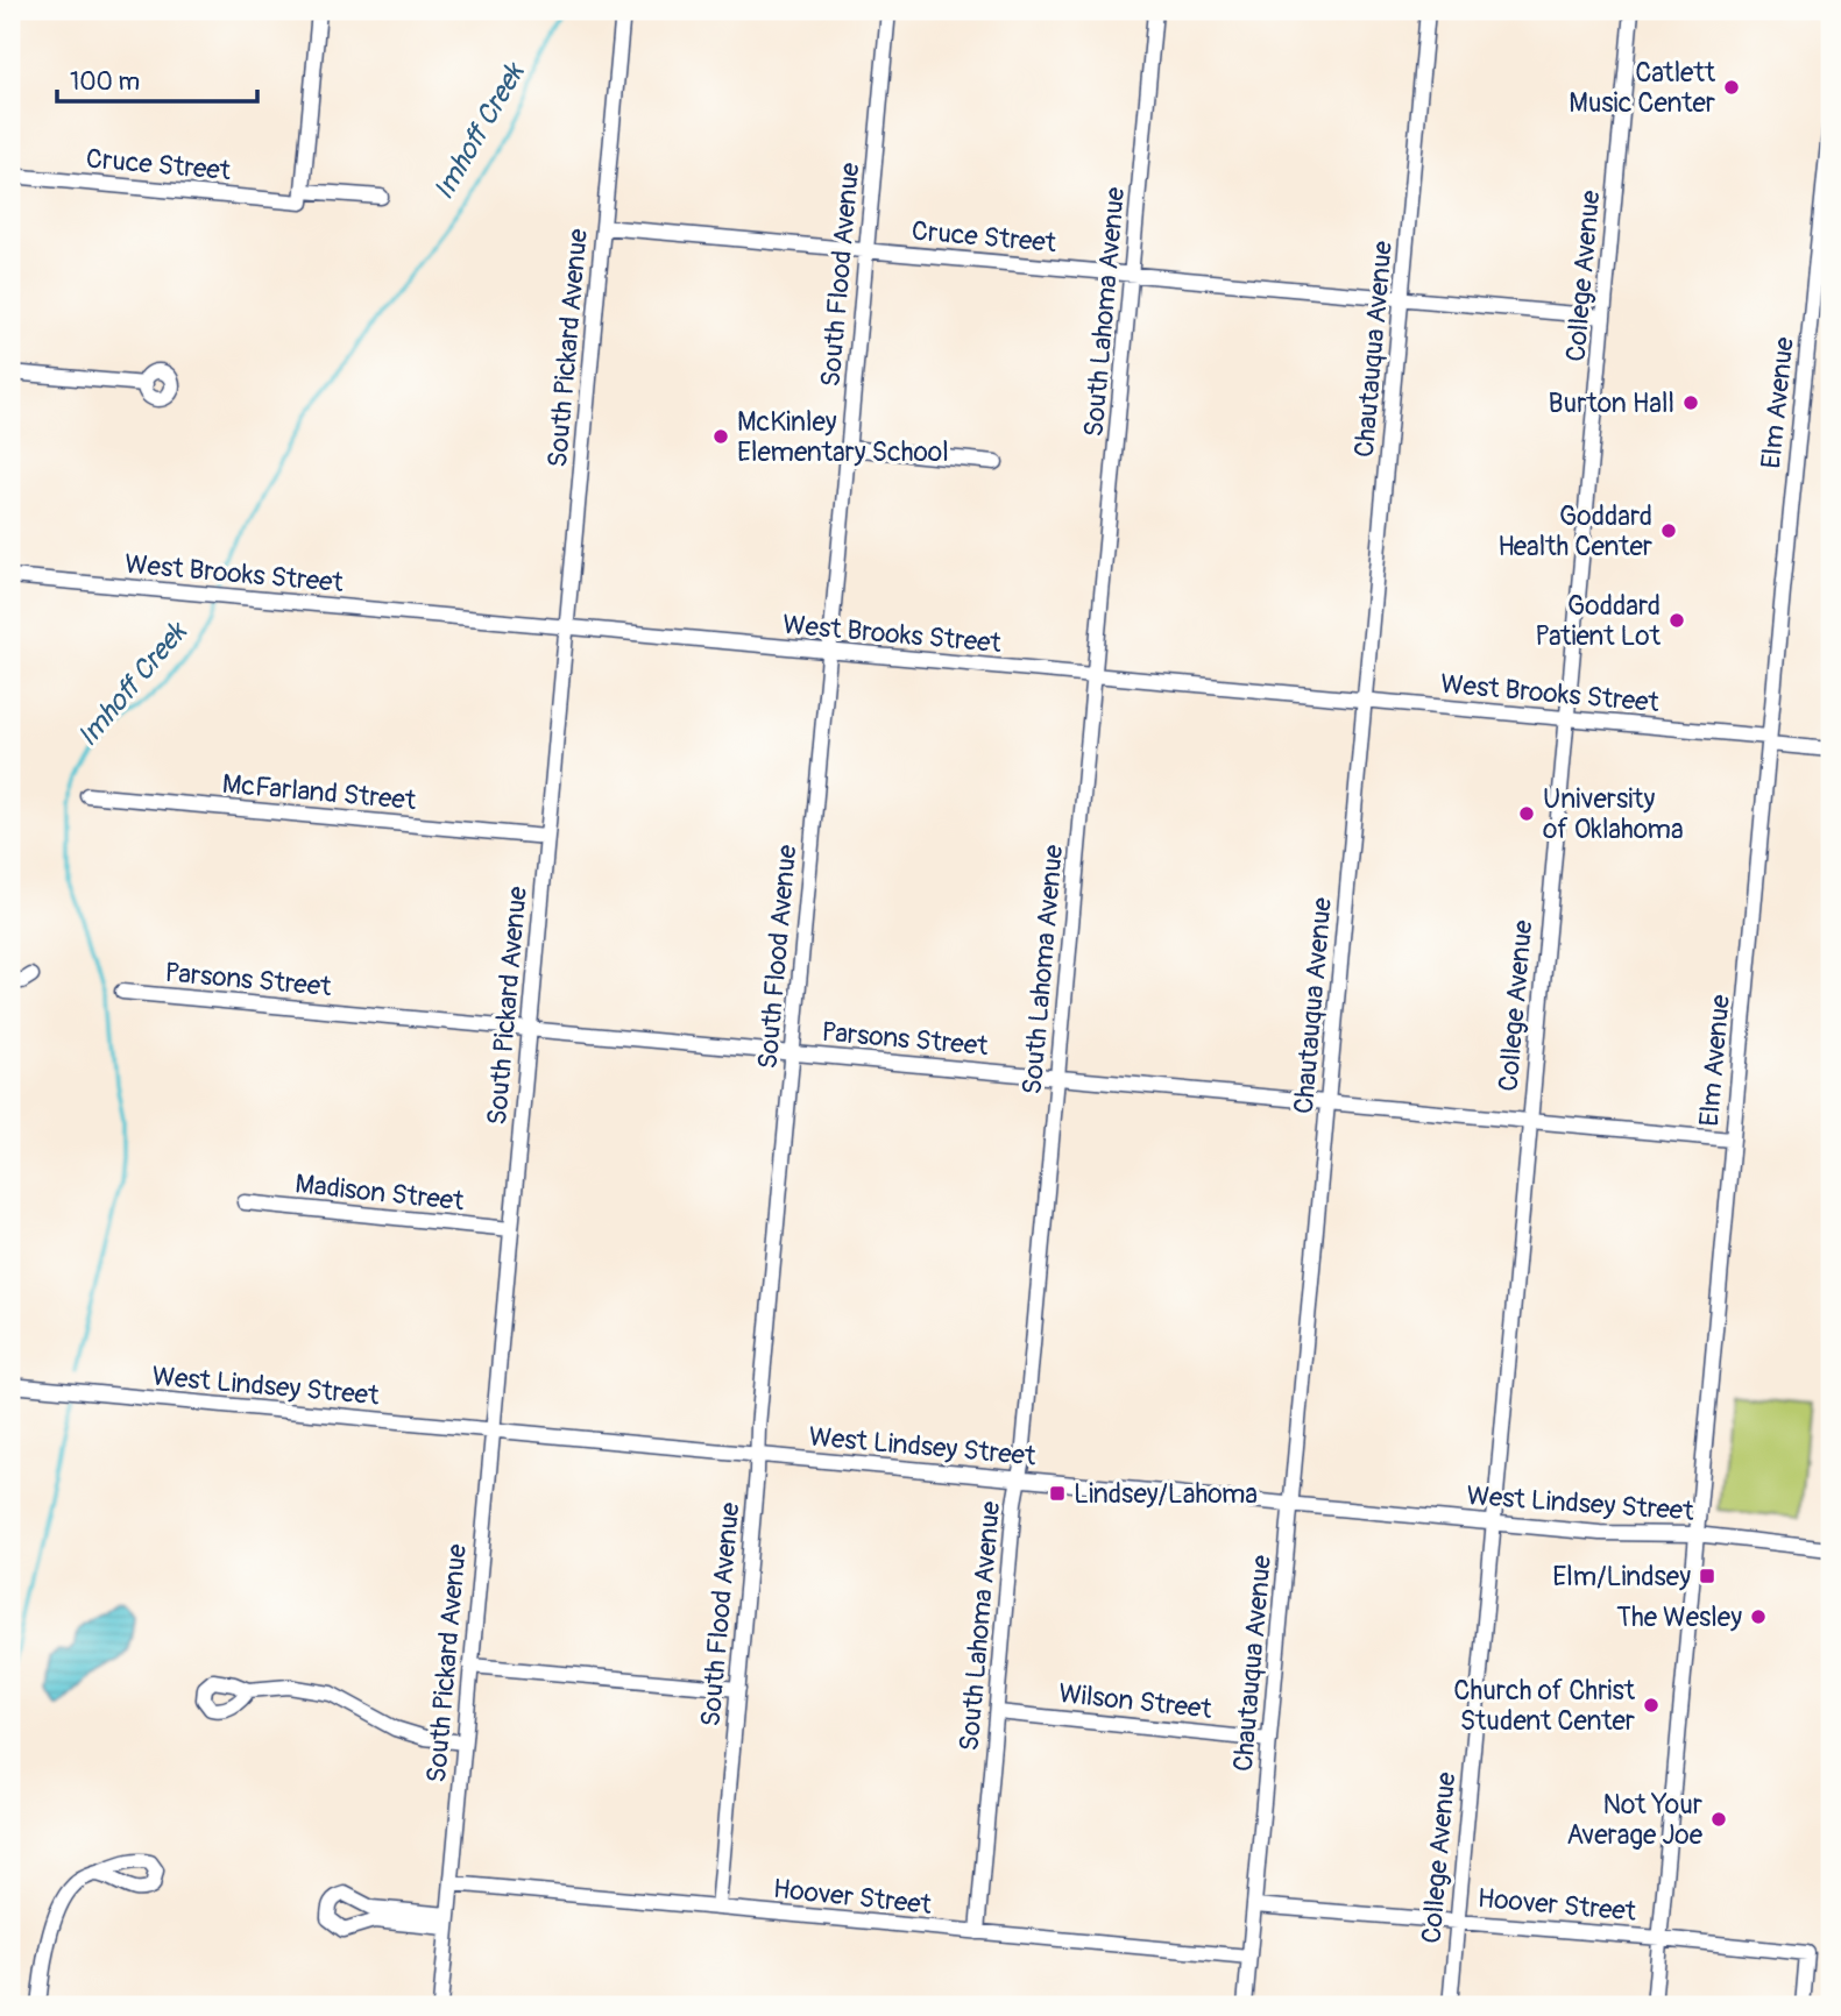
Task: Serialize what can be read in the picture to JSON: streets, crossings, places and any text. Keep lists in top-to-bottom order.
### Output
{
  "streets": {
    "street": [
      "Cruce Street",
      "South Flood Avenue",
      "College Avenue",
      "South Lahoma Avenue",
      "South Pickard Avenue",
      "Chautauqua Avenue",
      "Elm Avenue",
      "West Brooks Street",
      "McFarland Street",
      "Parsons Street",
      "Madison Street",
      "West Lindsey Street",
      "Wilson Street",
      "Hoover Street"
    ]
  },
  "crossings": [
    ["Cruce Street", "South Flood Avenue"],
    ["Cruce Street", "College Avenue"],
    ["Cruce Street", "South Lahoma Avenue"],
    ["Cruce Street", "South Pickard Avenue"],
    ["Cruce Street", "Chautauqua Avenue"],
    ["South Flood Avenue", "West Brooks Street"],
    ["South Flood Avenue", "Parsons Street"],
    ["South Flood Avenue", "West Lindsey Street"],
    ["South Flood Avenue", "Hoover Street"],
    ["College Avenue", "West Brooks Street"],
    ["College Avenue", "Parsons Street"],
    ["College Avenue", "West Lindsey Street"],
    ["College Avenue", "Hoover Street"],
    ["South Lahoma Avenue", "West Brooks Street"],
    ["South Lahoma Avenue", "Parsons Street"],
    ["South Lahoma Avenue", "West Lindsey Street"],
    ["South Lahoma Avenue", "Wilson Street"],
    ["South Lahoma Avenue", "Hoover Street"],
    ["South Pickard Avenue", "West Brooks Street"],
    ["South Pickard Avenue", "McFarland Street"],
    ["South Pickard Avenue", "Parsons Street"],
    ["South Pickard Avenue", "Madison Street"],
    ["South Pickard Avenue", "West Lindsey Street"],
    ["South Pickard Avenue", "Hoover Street"],
    ["Chautauqua Avenue", "West Brooks Street"],
    ["Chautauqua Avenue", "Parsons Street"],
    ["Chautauqua Avenue", "West Lindsey Street"],
    ["Chautauqua Avenue", "Wilson Street"],
    ["Chautauqua Avenue", "Hoover Street"],
    ["Elm Avenue", "West Brooks Street"],
    ["Elm Avenue", "Parsons Street"],
    ["Elm Avenue", "West Lindsey Street"],
    ["Elm Avenue", "Hoover Street"]
  ],
  "water": ["Imhoff Creek"],
  "places": {
    "other": [
      "Catlett Music Center",
      "Burton Hall",
      "McKinley Elementary School",
      "Goddard Health Center",
      "Goddard Patient Lot",
      "University of Oklahoma",
      "The Wesley",
      "Church of Christ Student Center",
      "Not Your Average Joe"
    ],
    "transit": ["Lindsey/Lahoma", "Elm/Lindsey"]
  },
  "scale_bar": "100 m"
}
